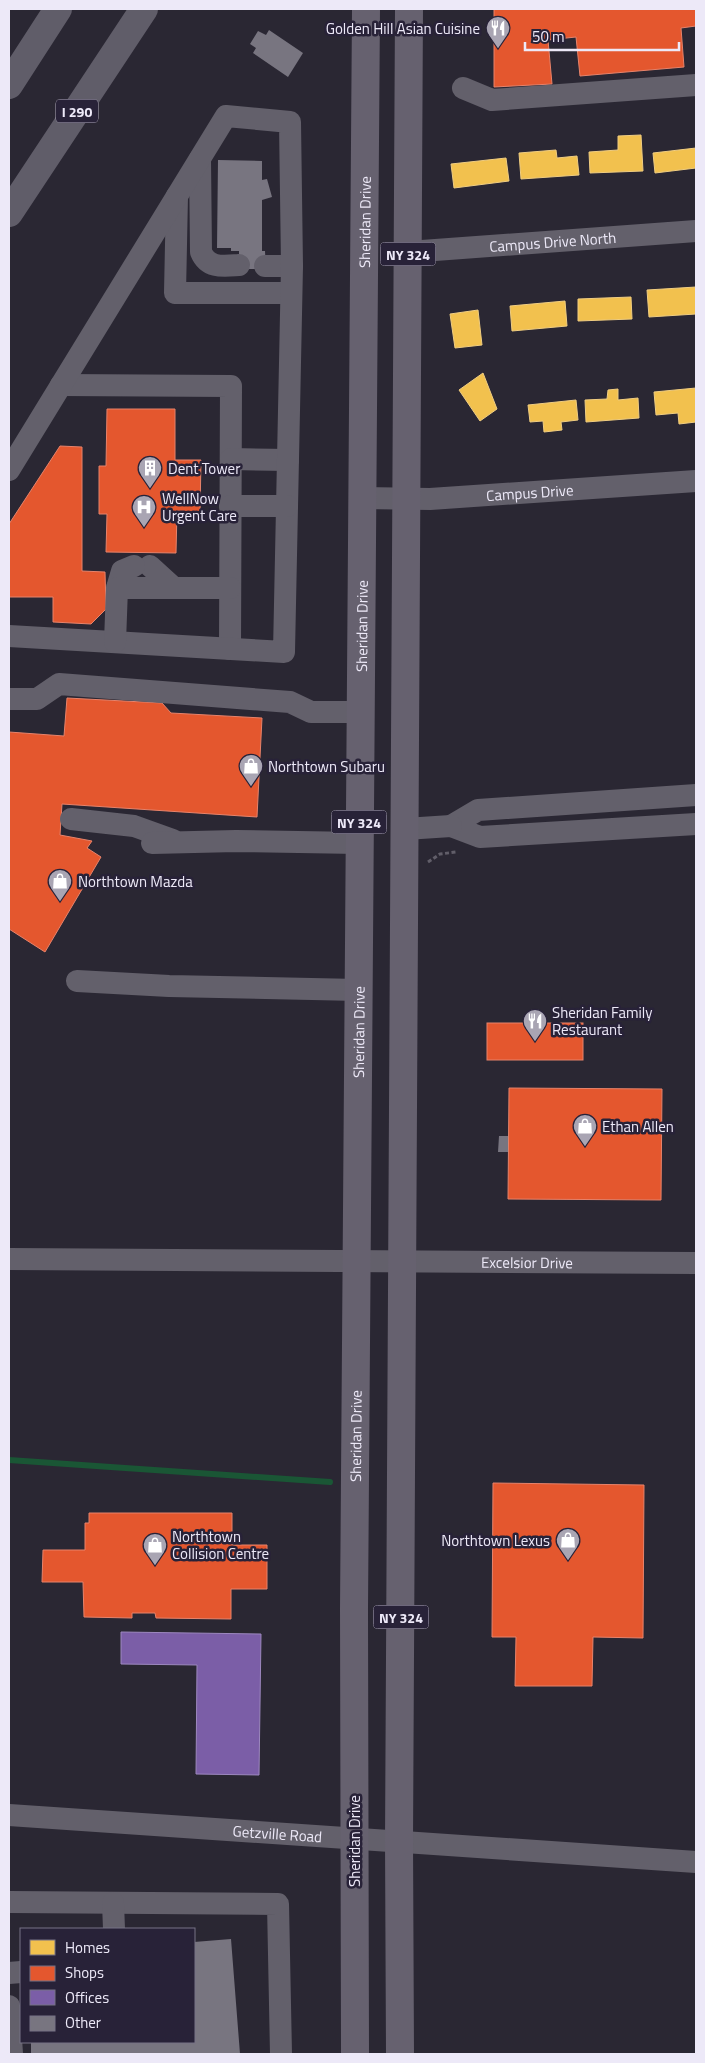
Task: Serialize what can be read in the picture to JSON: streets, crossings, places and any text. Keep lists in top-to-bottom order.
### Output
{
  "streets": {
    "highway": ["I 290"],
    "main road": ["Sheridan Drive", "NY 324"],
    "street": [
      "Campus Drive North",
      "Campus Drive",
      "Excelsior Drive",
      "Getzville Road"
    ]
  },
  "crossings": [
    ["Sheridan Drive", "Campus Drive"],
    ["Sheridan Drive", "Excelsior Drive"],
    ["Sheridan Drive", "Getzville Road"],
    ["Campus Drive North", "NY 324"],
    ["NY 324", "Campus Drive"],
    ["NY 324", "Excelsior Drive"],
    ["NY 324", "Getzville Road"]
  ],
  "places": {
    "restaurant": ["Golden Hill Asian Cuisine", "Sheridan Family Restaurant"],
    "building": ["Dent Tower"],
    "hospital": ["WellNow Urgent Care"],
    "shop": [
      "Northtown Subaru",
      "Northtown Mazda",
      "Ethan Allen",
      "Northtown Lexus",
      "Northtown Collision Centre"
    ]
  },
  "legend": [
    "Homes",
    "Shops",
    "Offices",
    "Other"
  ],
  "scale_bar": "50 m"
}
